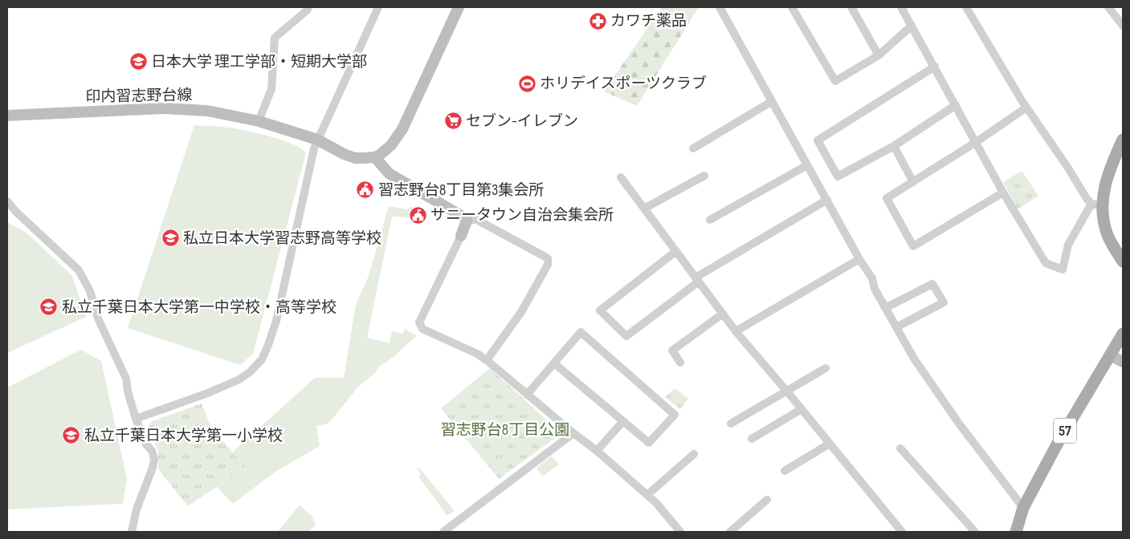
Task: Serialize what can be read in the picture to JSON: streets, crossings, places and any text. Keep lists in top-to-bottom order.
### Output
{
  "streets": {
    "main road": ["57"],
    "street": ["印内習志野台線"]
  },
  "parks": ["習志野台8丁目公園"],
  "places": {
    "pharmacy": ["カワチ薬品"],
    "school or university": [
      "日本大学 理工学部・短期大学部",
      "私立日本大学習志野高等学校",
      "私立千葉日本大学第一中学校・高等学校",
      "私立千葉日本大学第一小学校"
    ],
    "sports": ["ホリデイスポーツクラブ"],
    "supermarket": ["セブン-イレブン"],
    "public building": ["習志野台8丁目第3集会所", "サニータウン自治会集会所"]
  }
}
